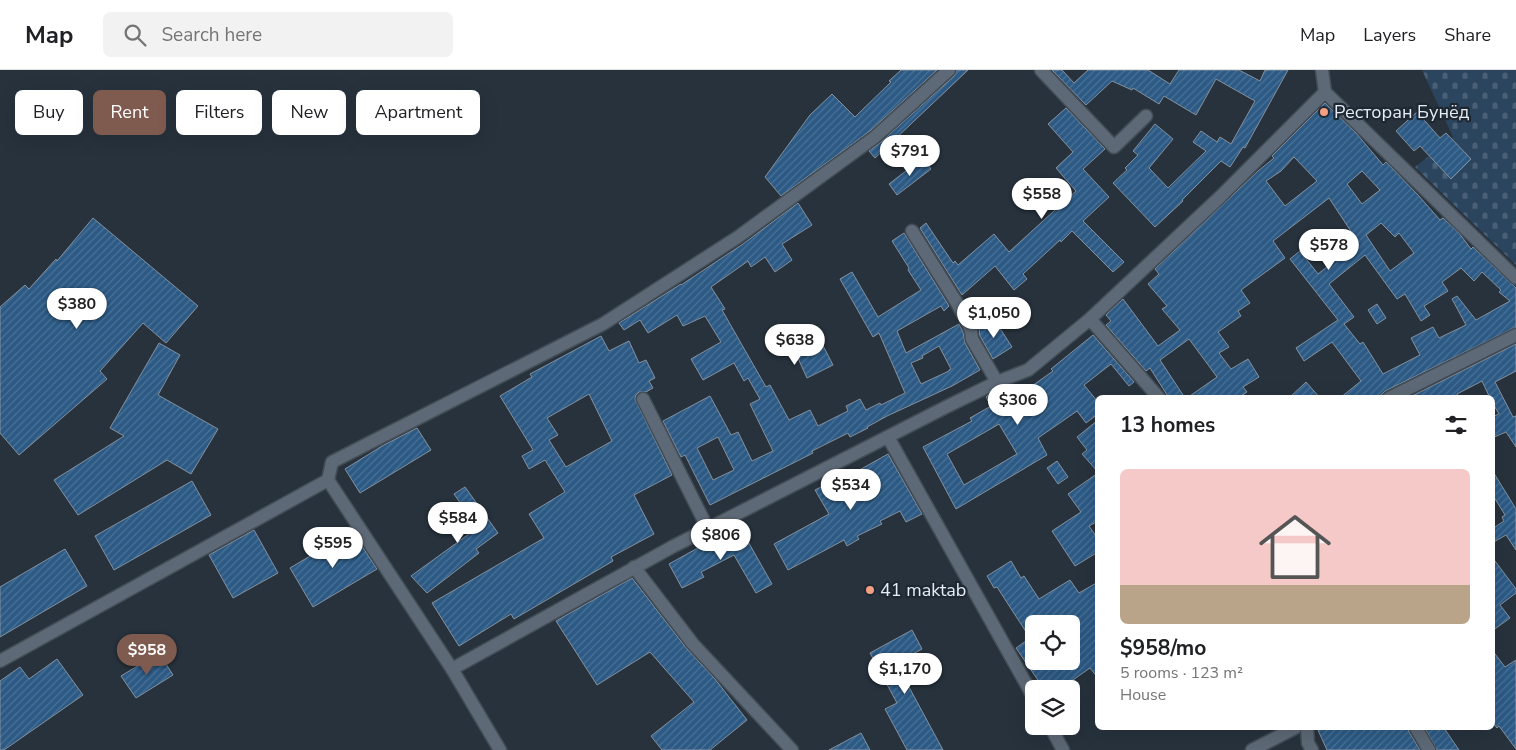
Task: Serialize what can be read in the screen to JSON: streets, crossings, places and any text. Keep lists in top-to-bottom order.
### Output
{
  "places": ["Ресторан Бунёд", "41 maktab"],
  "page": {
    "header": "Map",
    "search": "Search here",
    "nav": ["Map", "Layers", "Share"],
    "chip": [
      "Buy",
      "Rent",
      "Filters",
      "New",
      "Apartment"
    ],
    "price": [
      "$791",
      "$558",
      "$578",
      "$380",
      "$1,050",
      "$638",
      "$306",
      "$534",
      "$584",
      "$806",
      "$595",
      "$958",
      "$1,170"
    ],
    "heading": "13 homes",
    "list": [
      {
        "name": "$958/mo",
        "note": "5 rooms · 123 m² · House"
      }
    ]
  }
}
